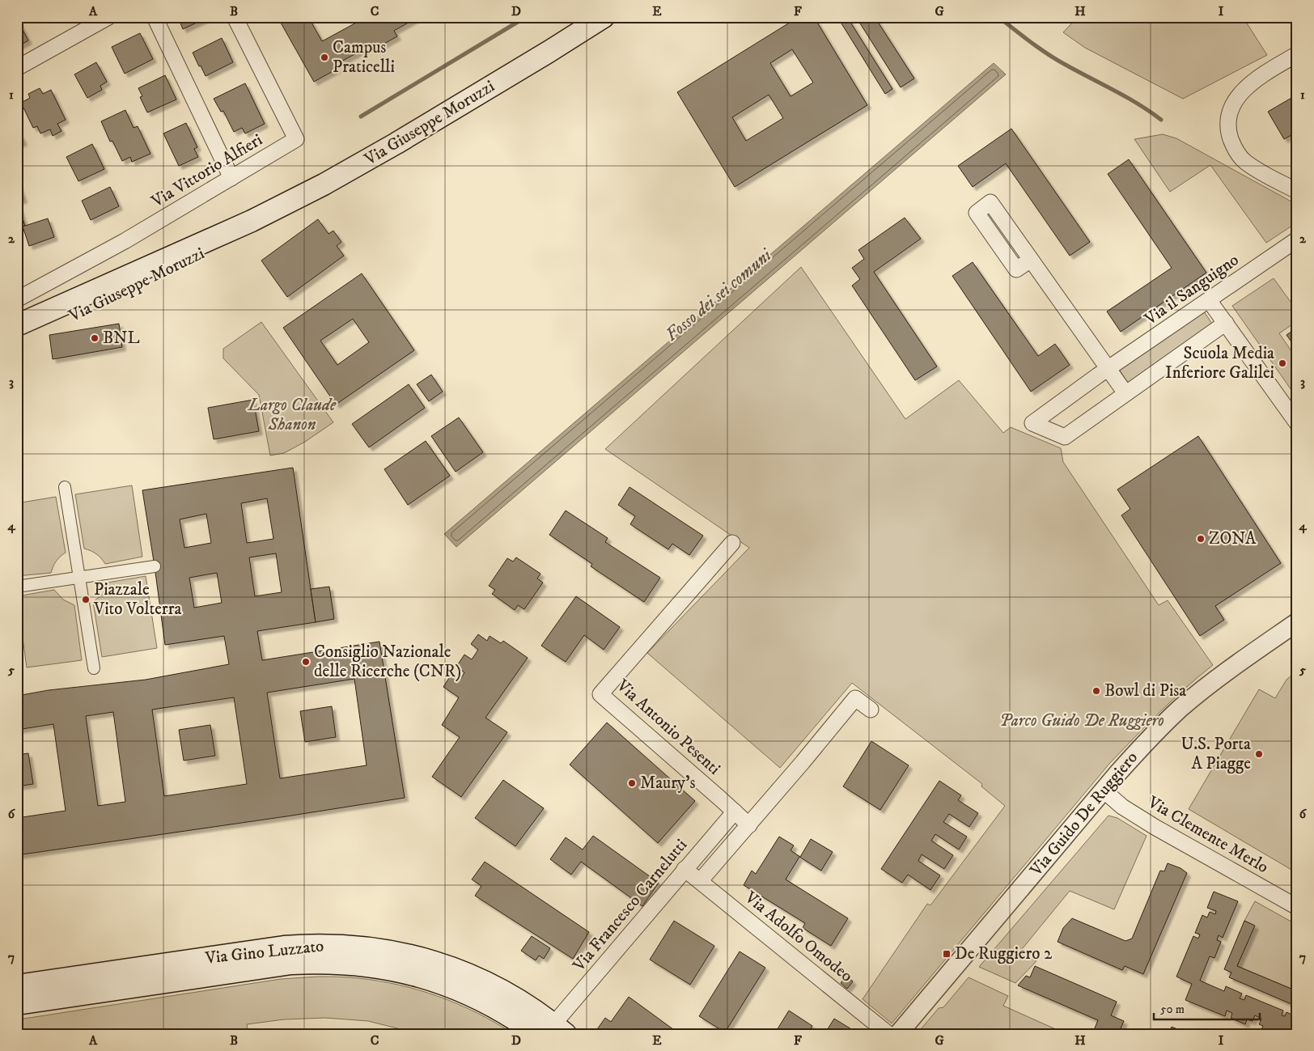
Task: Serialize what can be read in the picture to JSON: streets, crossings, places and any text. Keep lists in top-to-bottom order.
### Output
{
  "streets": {
    "main road": ["Via Giuseppe Moruzzi", "Via Gino Luzzato"],
    "street": [
      "Via Vittorio Alfieri",
      "Via il Sanguigno",
      "Via Antonio Pesenti",
      "Via Guido De Ruggiero",
      "Via Clemente Merlo",
      "Via Francesco Carnelutti",
      "Via Adolfo Omodeo"
    ]
  },
  "crossings": [
    ["Via Antonio Pesenti", "Via Francesco Carnelutti"],
    ["Via Guido De Ruggiero", "Via Clemente Merlo"],
    ["Via Francesco Carnelutti", "Via Adolfo Omodeo"],
    ["Via Francesco Carnelutti", "Via Gino Luzzato"]
  ],
  "water": ["Fosso dei sei comuni"],
  "parks": ["Largo Claude Shanon", "Parco Guido De Ruggiero"],
  "places": {
    "other": [
      "Campus Praticelli",
      "BNL",
      "Scuola Media Inferiore Galilei",
      "ZONA",
      "Piazzale Vito Volterra",
      "Consiglio Nazionale delle Ricerche (CNR)",
      "Bowl di Pisa",
      "U.S. Porta A Piagge",
      "Maury's"
    ],
    "transit": ["De Ruggiero 2"]
  },
  "scale_bar": "50 m",
  "grid": {
    "columns": [
      "A",
      "B",
      "C",
      "D",
      "E",
      "F",
      "G",
      "H",
      "I"
    ],
    "rows": [
      "1",
      "2",
      "3",
      "4",
      "5",
      "6",
      "7"
    ]
  }
}
